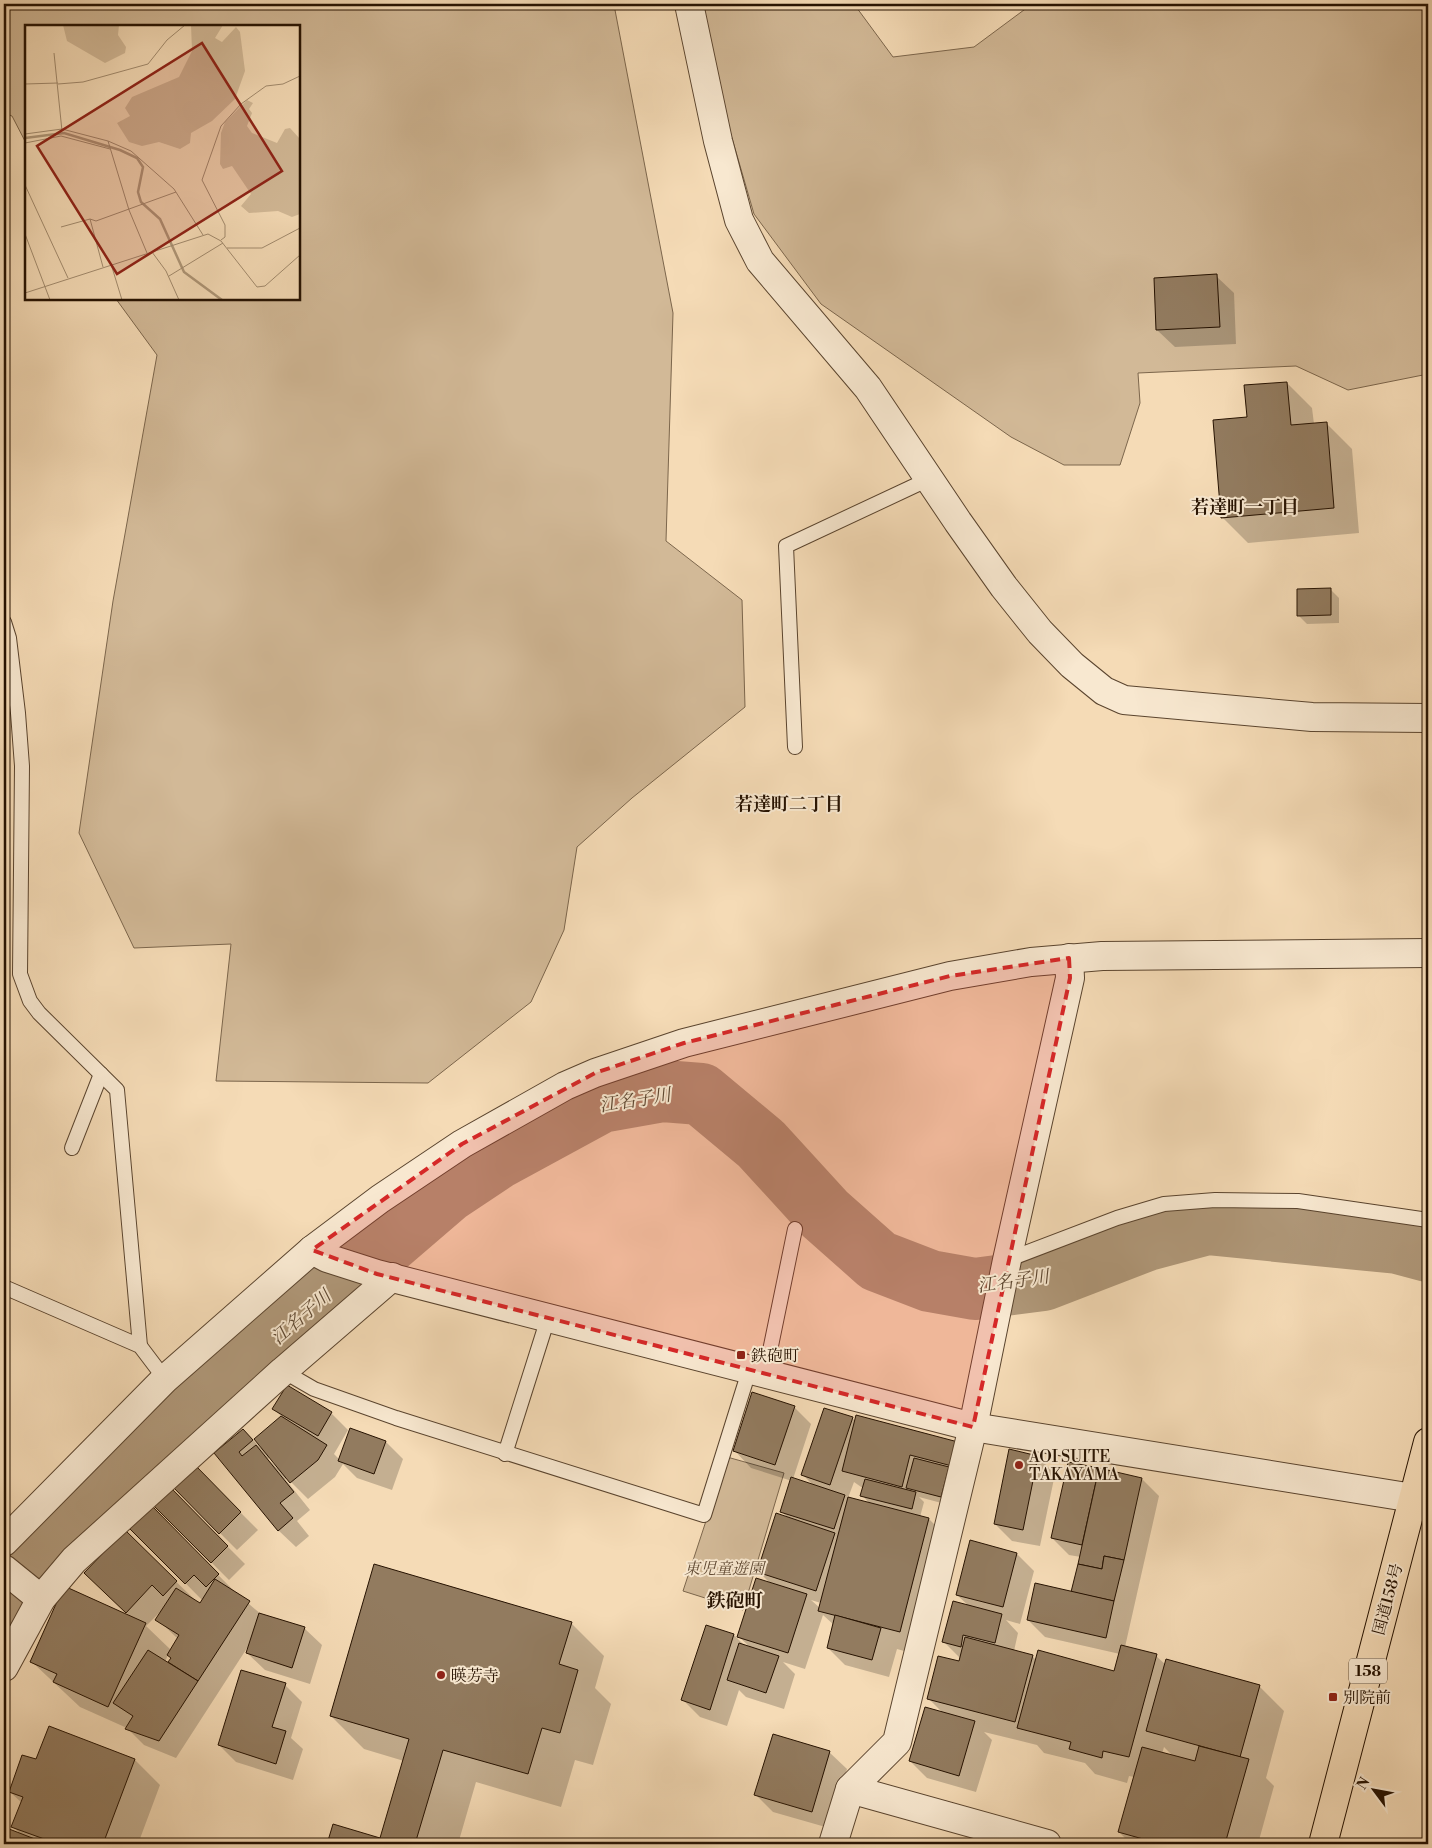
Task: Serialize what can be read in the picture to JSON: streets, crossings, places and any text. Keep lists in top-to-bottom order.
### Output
{
  "streets": {
    "highway": ["国道158号", "158"]
  },
  "districts": ["若達町一丁目", "若達町二丁目", "鉄砲町"],
  "water": ["江名子川"],
  "parks": ["東児童遊園"],
  "places": {
    "transit": ["鉄砲町", "別院前"],
    "other": ["AOI SUITE TAKAYAMA", "暎芳寺"]
  },
  "north": "top left"
}
